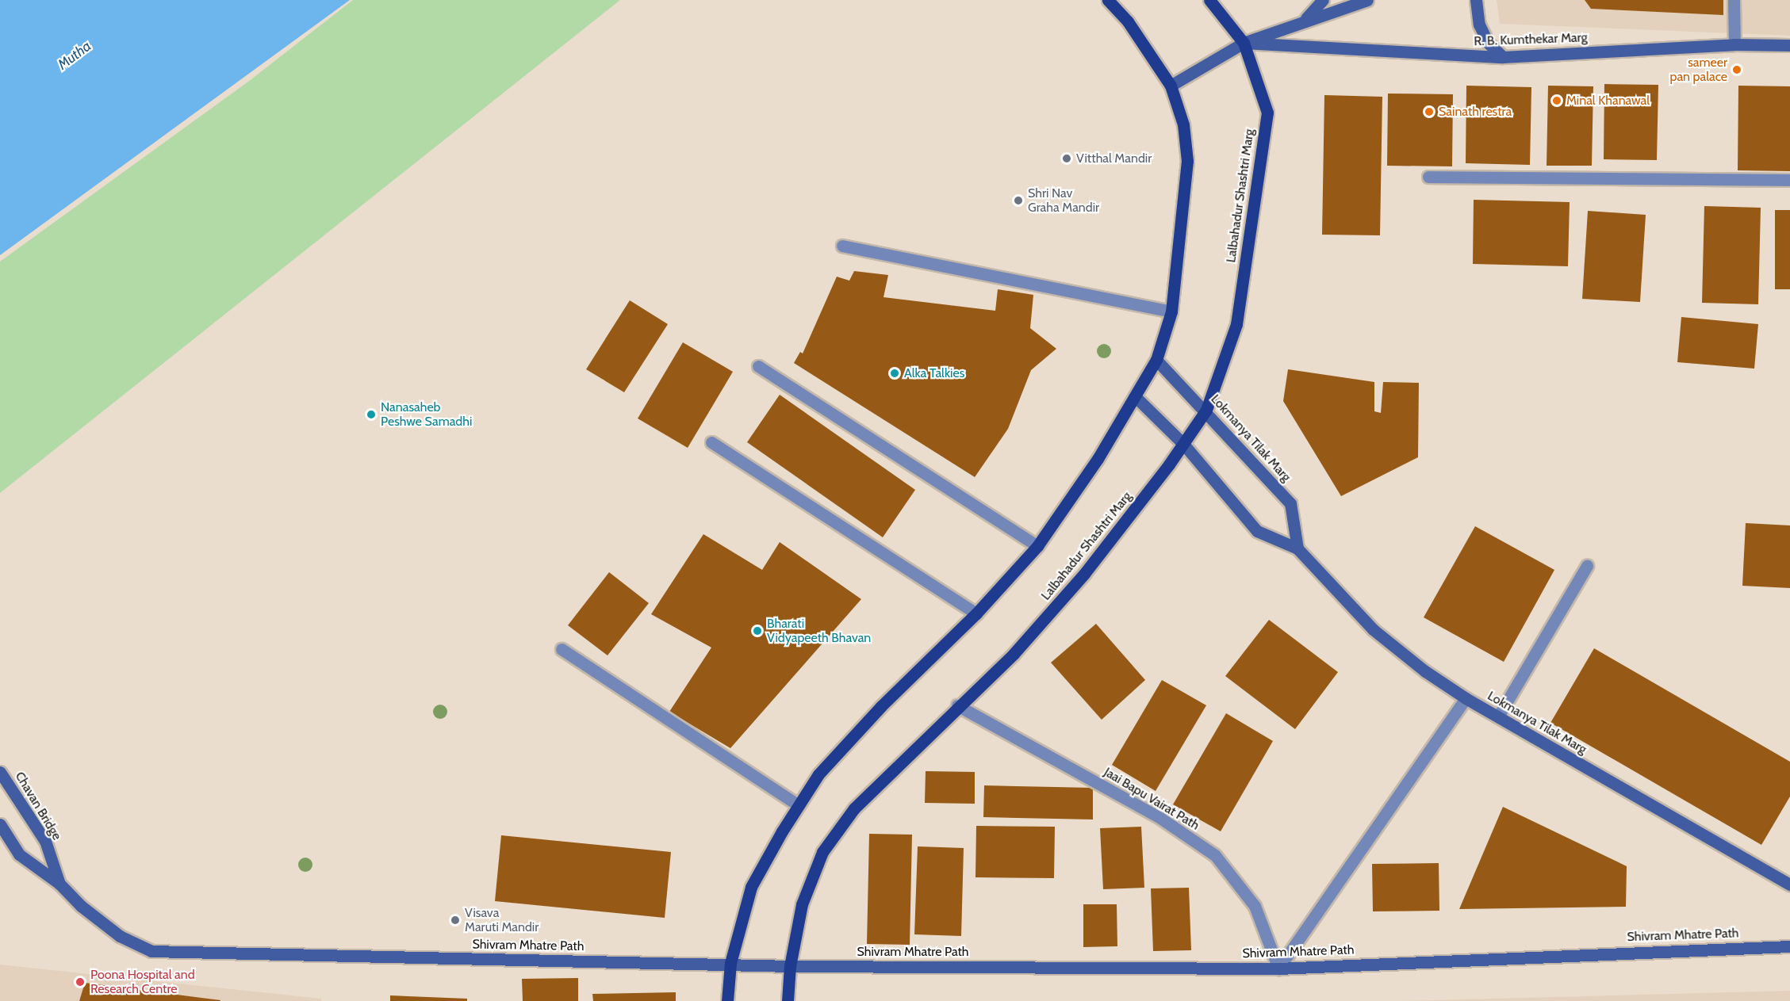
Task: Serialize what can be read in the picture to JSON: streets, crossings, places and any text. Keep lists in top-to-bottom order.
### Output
{
  "streets": {
    "main road": ["Lalbahadur Shashtri Marg"],
    "street": [
      "R. B. Kumthekar Marg",
      "Lokmanya Tilak Marg",
      "Jaai Bapu Vairat Path",
      "Chavan Bridge",
      "Shivram Mhatre Path"
    ]
  },
  "crossings": [
    ["R. B. Kumthekar Marg", "Lalbahadur Shashtri Marg"],
    ["Lalbahadur Shashtri Marg", "Lokmanya Tilak Marg"],
    ["Lalbahadur Shashtri Marg", "Jaai Bapu Vairat Path"],
    ["Lalbahadur Shashtri Marg", "Shivram Mhatre Path"],
    ["Jaai Bapu Vairat Path", "Shivram Mhatre Path"],
    ["Chavan Bridge", "Shivram Mhatre Path"]
  ],
  "water": ["Mutha"],
  "places": [
    "sameer pan palace",
    "Minal Khanawal",
    "Sainath restra",
    "Vitthal Mandir",
    "Shri Nav Graha Mandir",
    "Alka Talkies",
    "Nanasaheb Peshwe Samadhi",
    "Bharati Vidyapeeth Bhavan",
    "Visava Maruti Mandir",
    "Poona Hospital and Research Centre"
  ]
}
